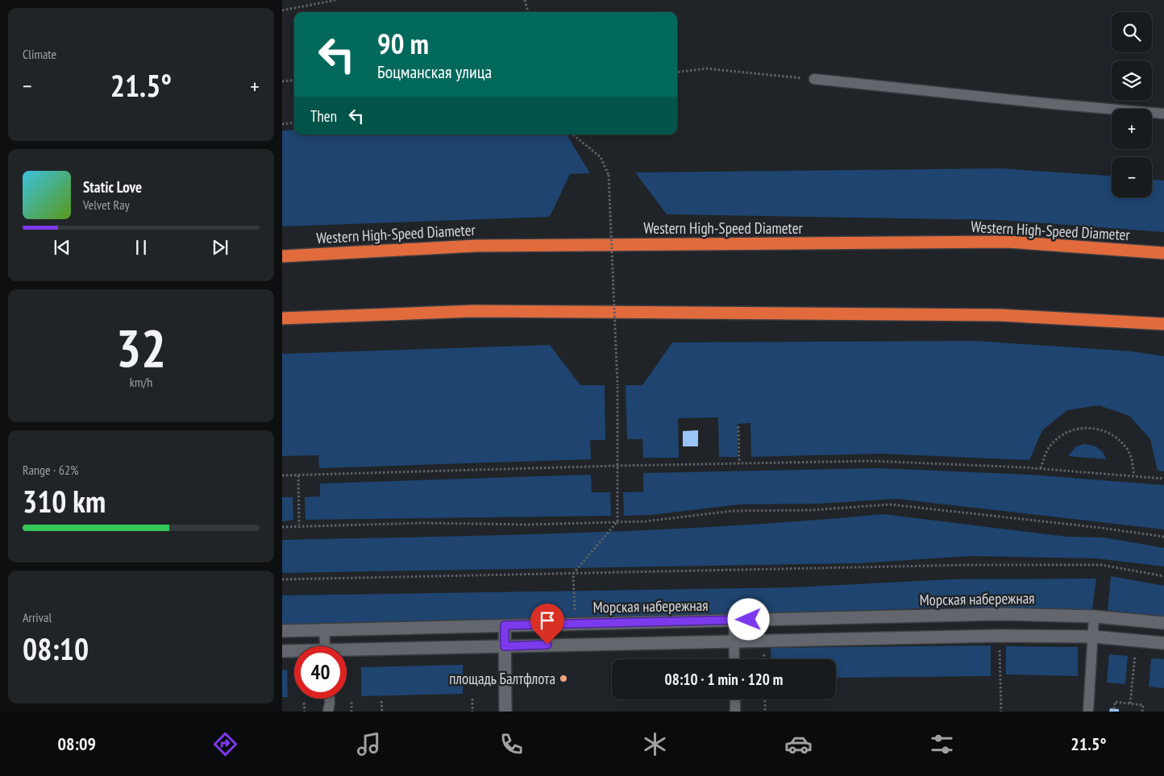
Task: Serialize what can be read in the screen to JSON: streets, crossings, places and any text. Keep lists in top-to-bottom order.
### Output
{
  "streets": {
    "highway": ["Western High-Speed Diameter"],
    "street": ["Морская набережная"]
  },
  "places": ["площадь Балтфлота"],
  "page": {
    "tile": [
      "Climate",
      ["32", "km/h"],
      ["Range · 62%", "310 km"],
      ["Arrival", "08:10"]
    ],
    "map_buttons": ["+", "−"],
    "turn": ["90 m", "Боцманская улица"],
    "heat": ["−", "21.5°", "+"],
    "then": "Then",
    "song": ["Static Love", "Velvet Ray"],
    "limit": "40",
    "trip": "08:10 · 1 min · 120 m",
    "tabs": ["08:09", "21.5°"]
  }
}
